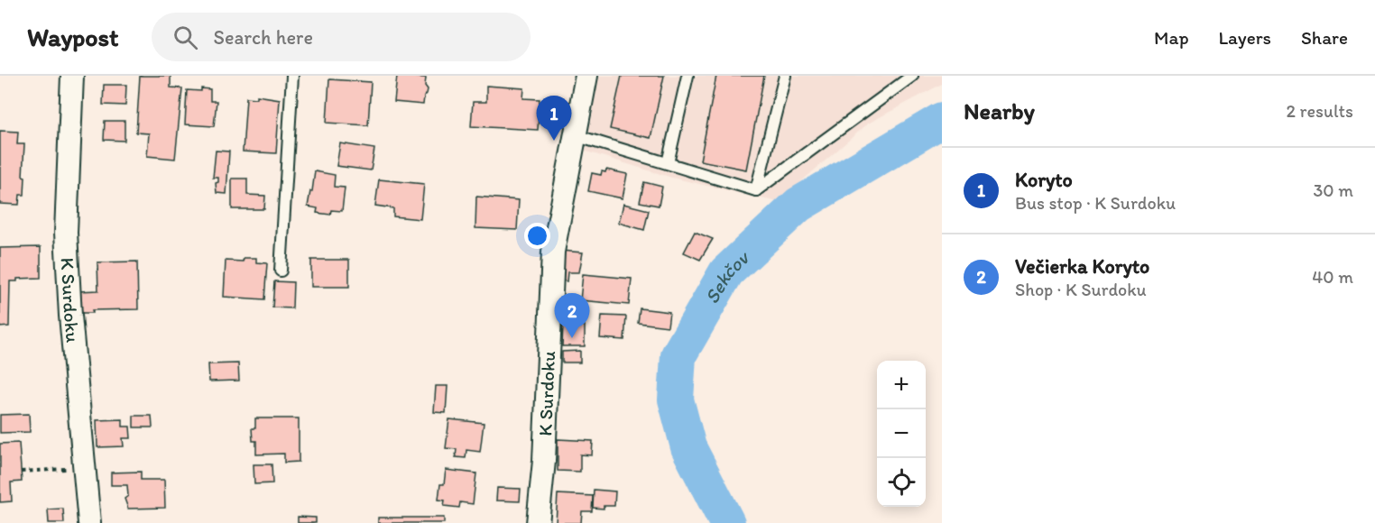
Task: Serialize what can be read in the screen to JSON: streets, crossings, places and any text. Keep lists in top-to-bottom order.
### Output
{
  "streets": {
    "street": ["K Surdoku"]
  },
  "water": ["Sekčov"],
  "page": {
    "header": "Waypost",
    "search": "Search here",
    "nav": ["Map", "Layers", "Share"],
    "heading": ["Nearby", "2 results"],
    "pins": ["1", "2"],
    "list": [
      {
        "mark": "1",
        "name": "Koryto",
        "note": "Bus stop · K Surdoku",
        "value": "30 m"
      },
      {
        "mark": "2",
        "name": "Večierka Koryto",
        "note": "Shop · K Surdoku",
        "value": "40 m"
      }
    ],
    "map_buttons": ["+", "−"]
  }
}
